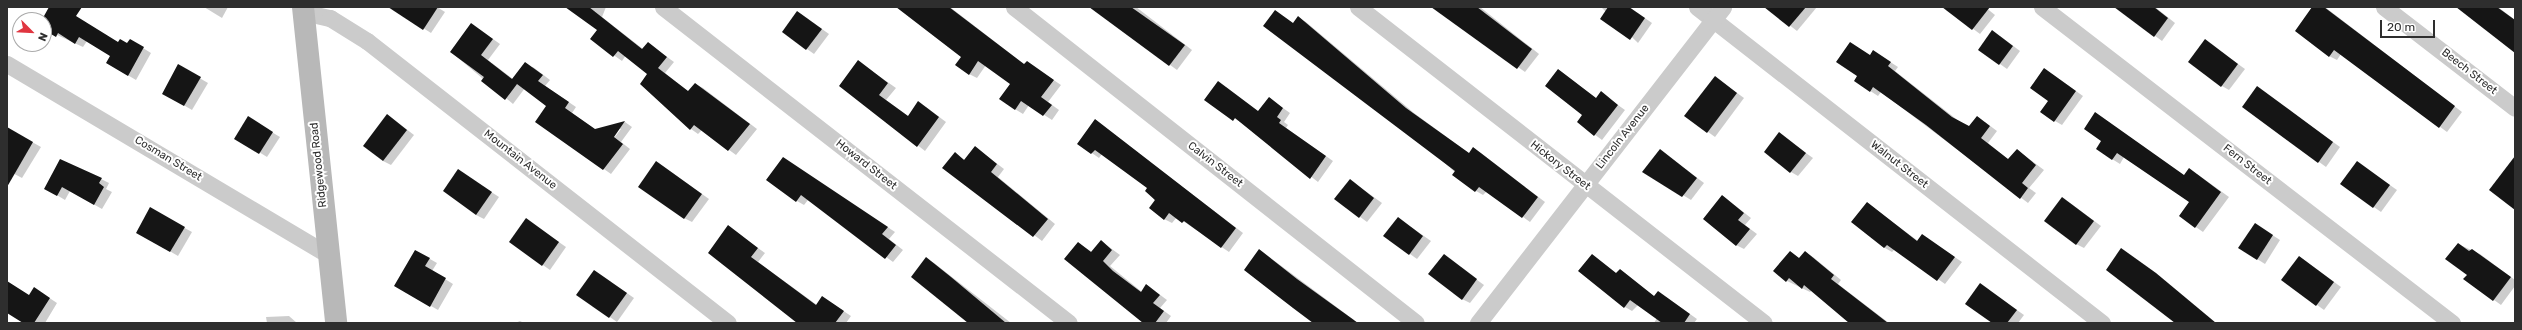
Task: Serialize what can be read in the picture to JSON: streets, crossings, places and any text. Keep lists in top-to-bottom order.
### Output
{
  "streets": {
    "main road": ["Ridgewood Road"],
    "street": [
      "Beech Street",
      "Lincoln Avenue",
      "Cosman Street",
      "Mountain Avenue",
      "Howard Street",
      "Calvin Street",
      "Walnut Street",
      "Fern Street",
      "Hickory Street"
    ]
  },
  "crossings": [
    ["Lincoln Avenue", "Walnut Street"],
    ["Lincoln Avenue", "Hickory Street"],
    ["Cosman Street", "Ridgewood Road"],
    ["Mountain Avenue", "Ridgewood Road"]
  ],
  "scale_bar": "20 m",
  "north": "bottom right"
}
